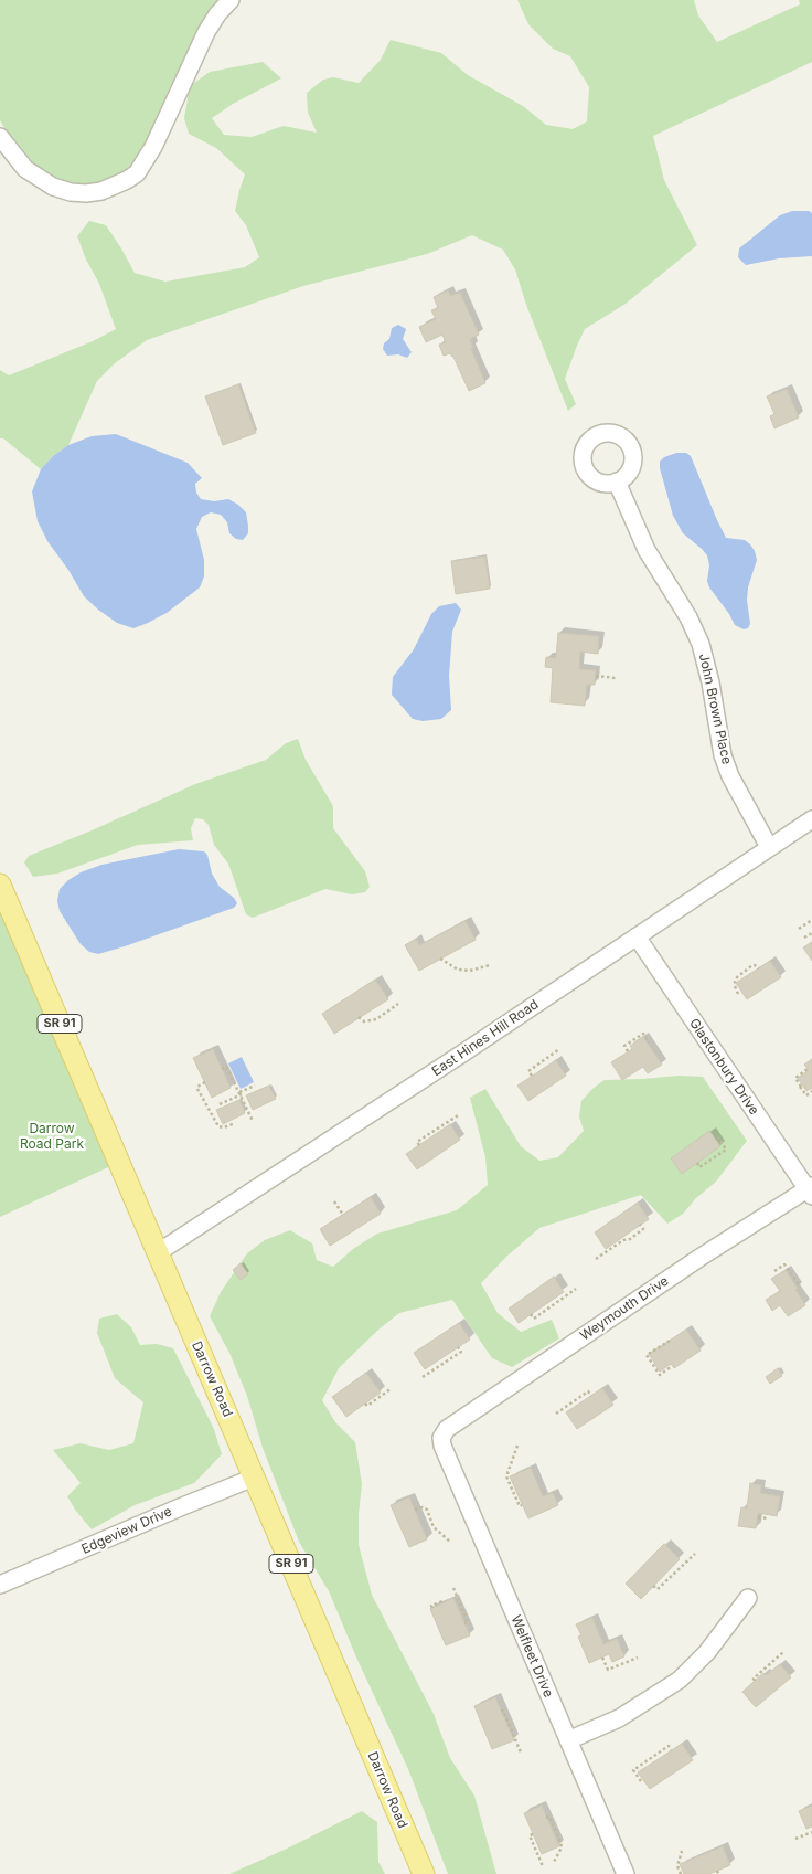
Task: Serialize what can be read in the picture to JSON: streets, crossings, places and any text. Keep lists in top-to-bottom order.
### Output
{
  "streets": {
    "main road": ["SR 91", "Darrow Road"],
    "street": [
      "John Brown Place",
      "East Hines Hill Road",
      "Glastonbury Drive",
      "Weymouth Drive",
      "Edgeview Drive",
      "Welfleet Drive"
    ]
  },
  "crossings": [
    ["John Brown Place", "East Hines Hill Road"],
    ["East Hines Hill Road", "Glastonbury Drive"],
    ["East Hines Hill Road", "Darrow Road"],
    ["Glastonbury Drive", "Weymouth Drive"],
    ["Weymouth Drive", "Welfleet Drive"],
    ["Darrow Road", "Edgeview Drive"]
  ],
  "parks": ["Darrow Road Park"]
}
